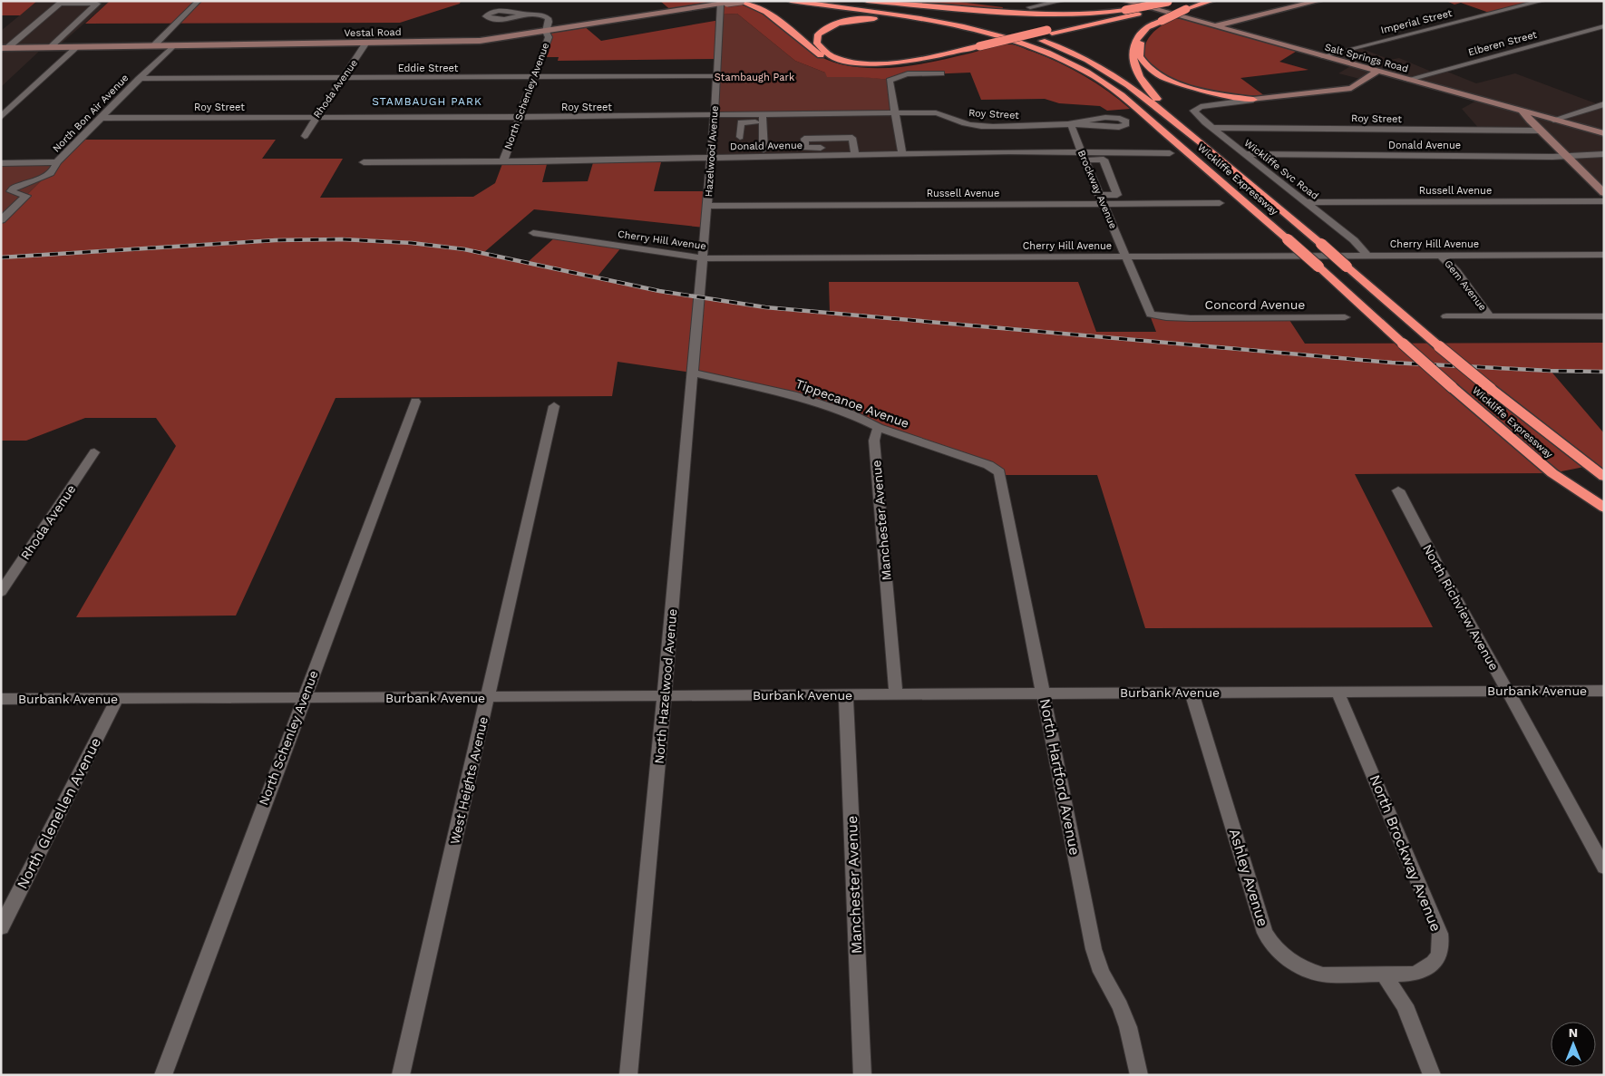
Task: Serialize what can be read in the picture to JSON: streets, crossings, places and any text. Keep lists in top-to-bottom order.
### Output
{
  "streets": {
    "highway": ["Wickliffe Expressway"],
    "street": [
      "Imperial Street",
      "Vestal Road",
      "Elberen Street",
      "Salt Springs Road",
      "Eddie Street",
      "Rhoda Avenue",
      "North Schenley Avenue",
      "Roy Street",
      "North Bon Air Avenue",
      "Donald Avenue",
      "Hazelwood Avenue",
      "Wickliffe Svc Road",
      "Brockway Avenue",
      "Russell Avenue",
      "Cherry Hill Avenue",
      "Gem Avenue",
      "Concord Avenue",
      "Tippecanoe Avenue",
      "Manchester Avenue",
      "North Richview Avenue",
      "North Hazelwood Avenue",
      "Burbank Avenue",
      "North Hartford Avenue",
      "West Heights Avenue",
      "North Glenellen Avenue",
      "North Brockway Avenue",
      "Ashley Avenue"
    ]
  },
  "crossings": [
    ["Imperial Street", "Salt Springs Road"],
    ["Vestal Road", "Rhoda Avenue"],
    ["Vestal Road", "North Schenley Avenue"],
    ["Vestal Road", "North Bon Air Avenue"],
    ["Vestal Road", "Hazelwood Avenue"],
    ["Elberen Street", "Salt Springs Road"],
    ["Eddie Street", "Rhoda Avenue"],
    ["Eddie Street", "North Schenley Avenue"],
    ["Eddie Street", "North Bon Air Avenue"],
    ["Eddie Street", "Hazelwood Avenue"],
    ["Rhoda Avenue", "Roy Street"],
    ["North Schenley Avenue", "Roy Street"],
    ["North Schenley Avenue", "Donald Avenue"],
    ["North Schenley Avenue", "Burbank Avenue"],
    ["Roy Street", "North Bon Air Avenue"],
    ["Roy Street", "Hazelwood Avenue"],
    ["Roy Street", "Wickliffe Svc Road"],
    ["Roy Street", "Brockway Avenue"],
    ["Donald Avenue", "Hazelwood Avenue"],
    ["Donald Avenue", "Wickliffe Svc Road"],
    ["Donald Avenue", "Brockway Avenue"],
    ["Hazelwood Avenue", "Russell Avenue"],
    ["Hazelwood Avenue", "Cherry Hill Avenue"],
    ["Hazelwood Avenue", "North Hazelwood Avenue"],
    ["Wickliffe Svc Road", "Russell Avenue"],
    ["Wickliffe Svc Road", "Cherry Hill Avenue"],
    ["Brockway Avenue", "Russell Avenue"],
    ["Brockway Avenue", "Cherry Hill Avenue"],
    ["Brockway Avenue", "Concord Avenue"],
    ["Cherry Hill Avenue", "Gem Avenue"],
    ["Tippecanoe Avenue", "Manchester Avenue"],
    ["Tippecanoe Avenue", "North Hazelwood Avenue"],
    ["Tippecanoe Avenue", "North Hartford Avenue"],
    ["Manchester Avenue", "Burbank Avenue"],
    ["North Richview Avenue", "Burbank Avenue"],
    ["North Hazelwood Avenue", "Burbank Avenue"],
    ["Burbank Avenue", "North Hartford Avenue"],
    ["Burbank Avenue", "West Heights Avenue"],
    ["Burbank Avenue", "North Glenellen Avenue"],
    ["Burbank Avenue", "North Brockway Avenue"],
    ["Burbank Avenue", "Ashley Avenue"],
    ["North Brockway Avenue", "Ashley Avenue"]
  ],
  "districts": ["STAMBAUGH PARK"],
  "parks": ["Stambaugh Park"],
  "north": "top"
}
